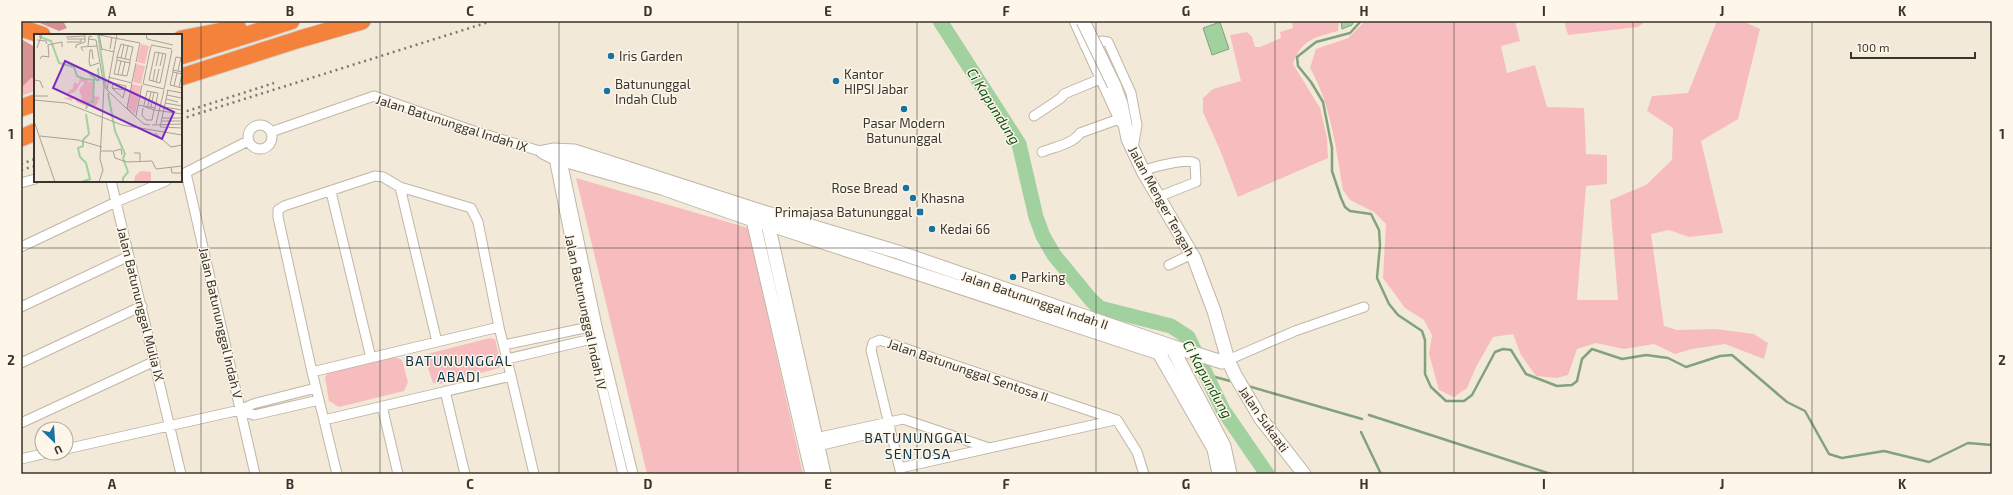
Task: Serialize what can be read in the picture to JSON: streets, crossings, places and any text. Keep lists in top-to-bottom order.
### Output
{
  "streets": {
    "street": [
      "Jalan Batununggal Indah IX",
      "Jalan Menger Tengah",
      "Jalan Batununggal Indah II",
      "Jalan Batununggal Mulia IX",
      "Jalan Batununggal Indah IV",
      "Jalan Batununggal Indah V",
      "Jalan Batununggal Sentosa II",
      "Jalan Sukaati"
    ]
  },
  "crossings": [
    ["Jalan Batununggal Indah IX", "Jalan Batununggal Indah II"],
    ["Jalan Batununggal Indah IX", "Jalan Batununggal Indah IV"],
    ["Jalan Menger Tengah", "Jalan Batununggal Indah II"],
    ["Jalan Menger Tengah", "Jalan Sukaati"],
    ["Jalan Batununggal Indah II", "Jalan Sukaati"]
  ],
  "districts": ["BATUNUNGGAL ABADI", "BATUNUNGGAL SENTOSA"],
  "water": ["Ci Kapundung"],
  "places": {
    "other": [
      "Iris Garden",
      "Kantor HIPSI Jabar",
      "Batununggal Indah Club",
      "Pasar Modern Batununggal",
      "Rose Bread",
      "Khasna",
      "Kedai 66",
      "Parking"
    ],
    "transit": ["Primajasa Batununggal"]
  },
  "scale_bar": "100 m",
  "north": "bottom right",
  "grid": {
    "columns": [
      "A",
      "B",
      "C",
      "D",
      "E",
      "F",
      "G",
      "H",
      "I",
      "J",
      "K"
    ],
    "rows": ["1", "2"]
  }
}
